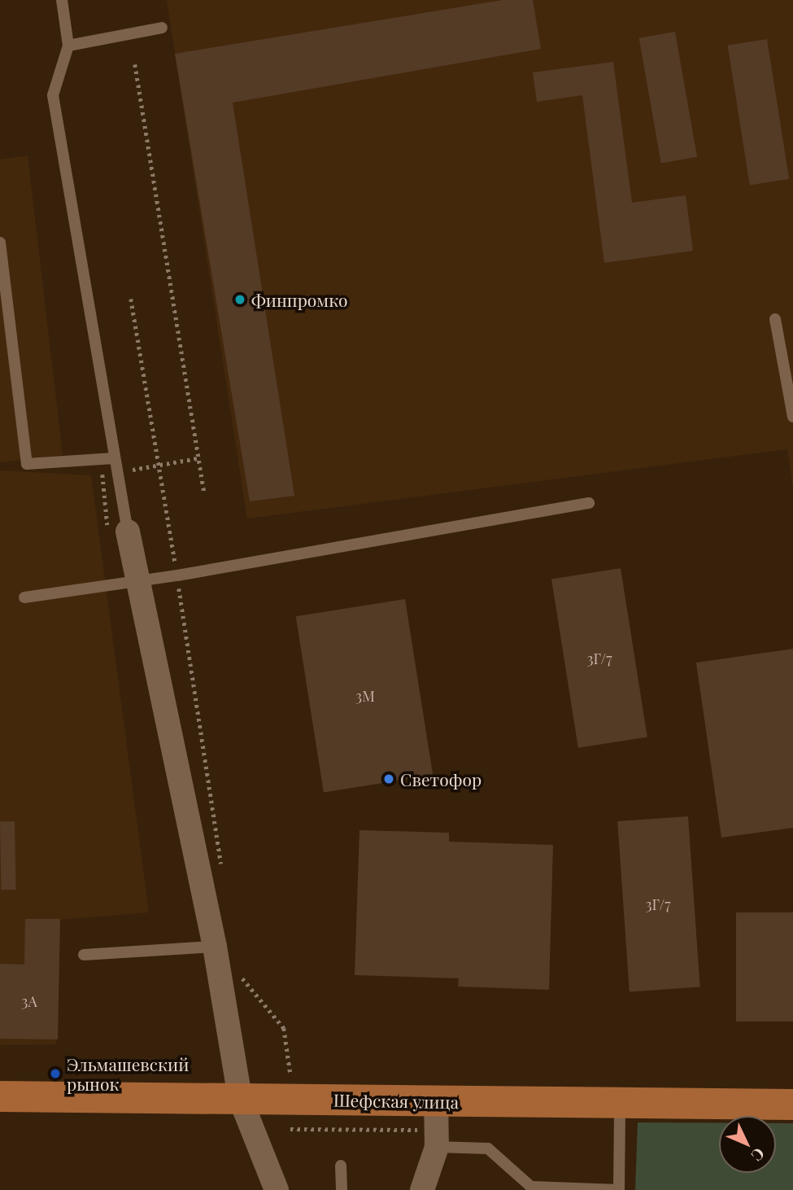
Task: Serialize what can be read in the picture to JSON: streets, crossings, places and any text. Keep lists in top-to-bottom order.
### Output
{
  "streets": {
    "main road": ["Шефская улица"]
  },
  "places": ["Финпромко", "Светофор", "Эльмашевский рынок"],
  "house_numbers": [
    "3Г/7",
    "3М",
    "3Г/7",
    "3А"
  ],
  "north": "bottom right"
}
